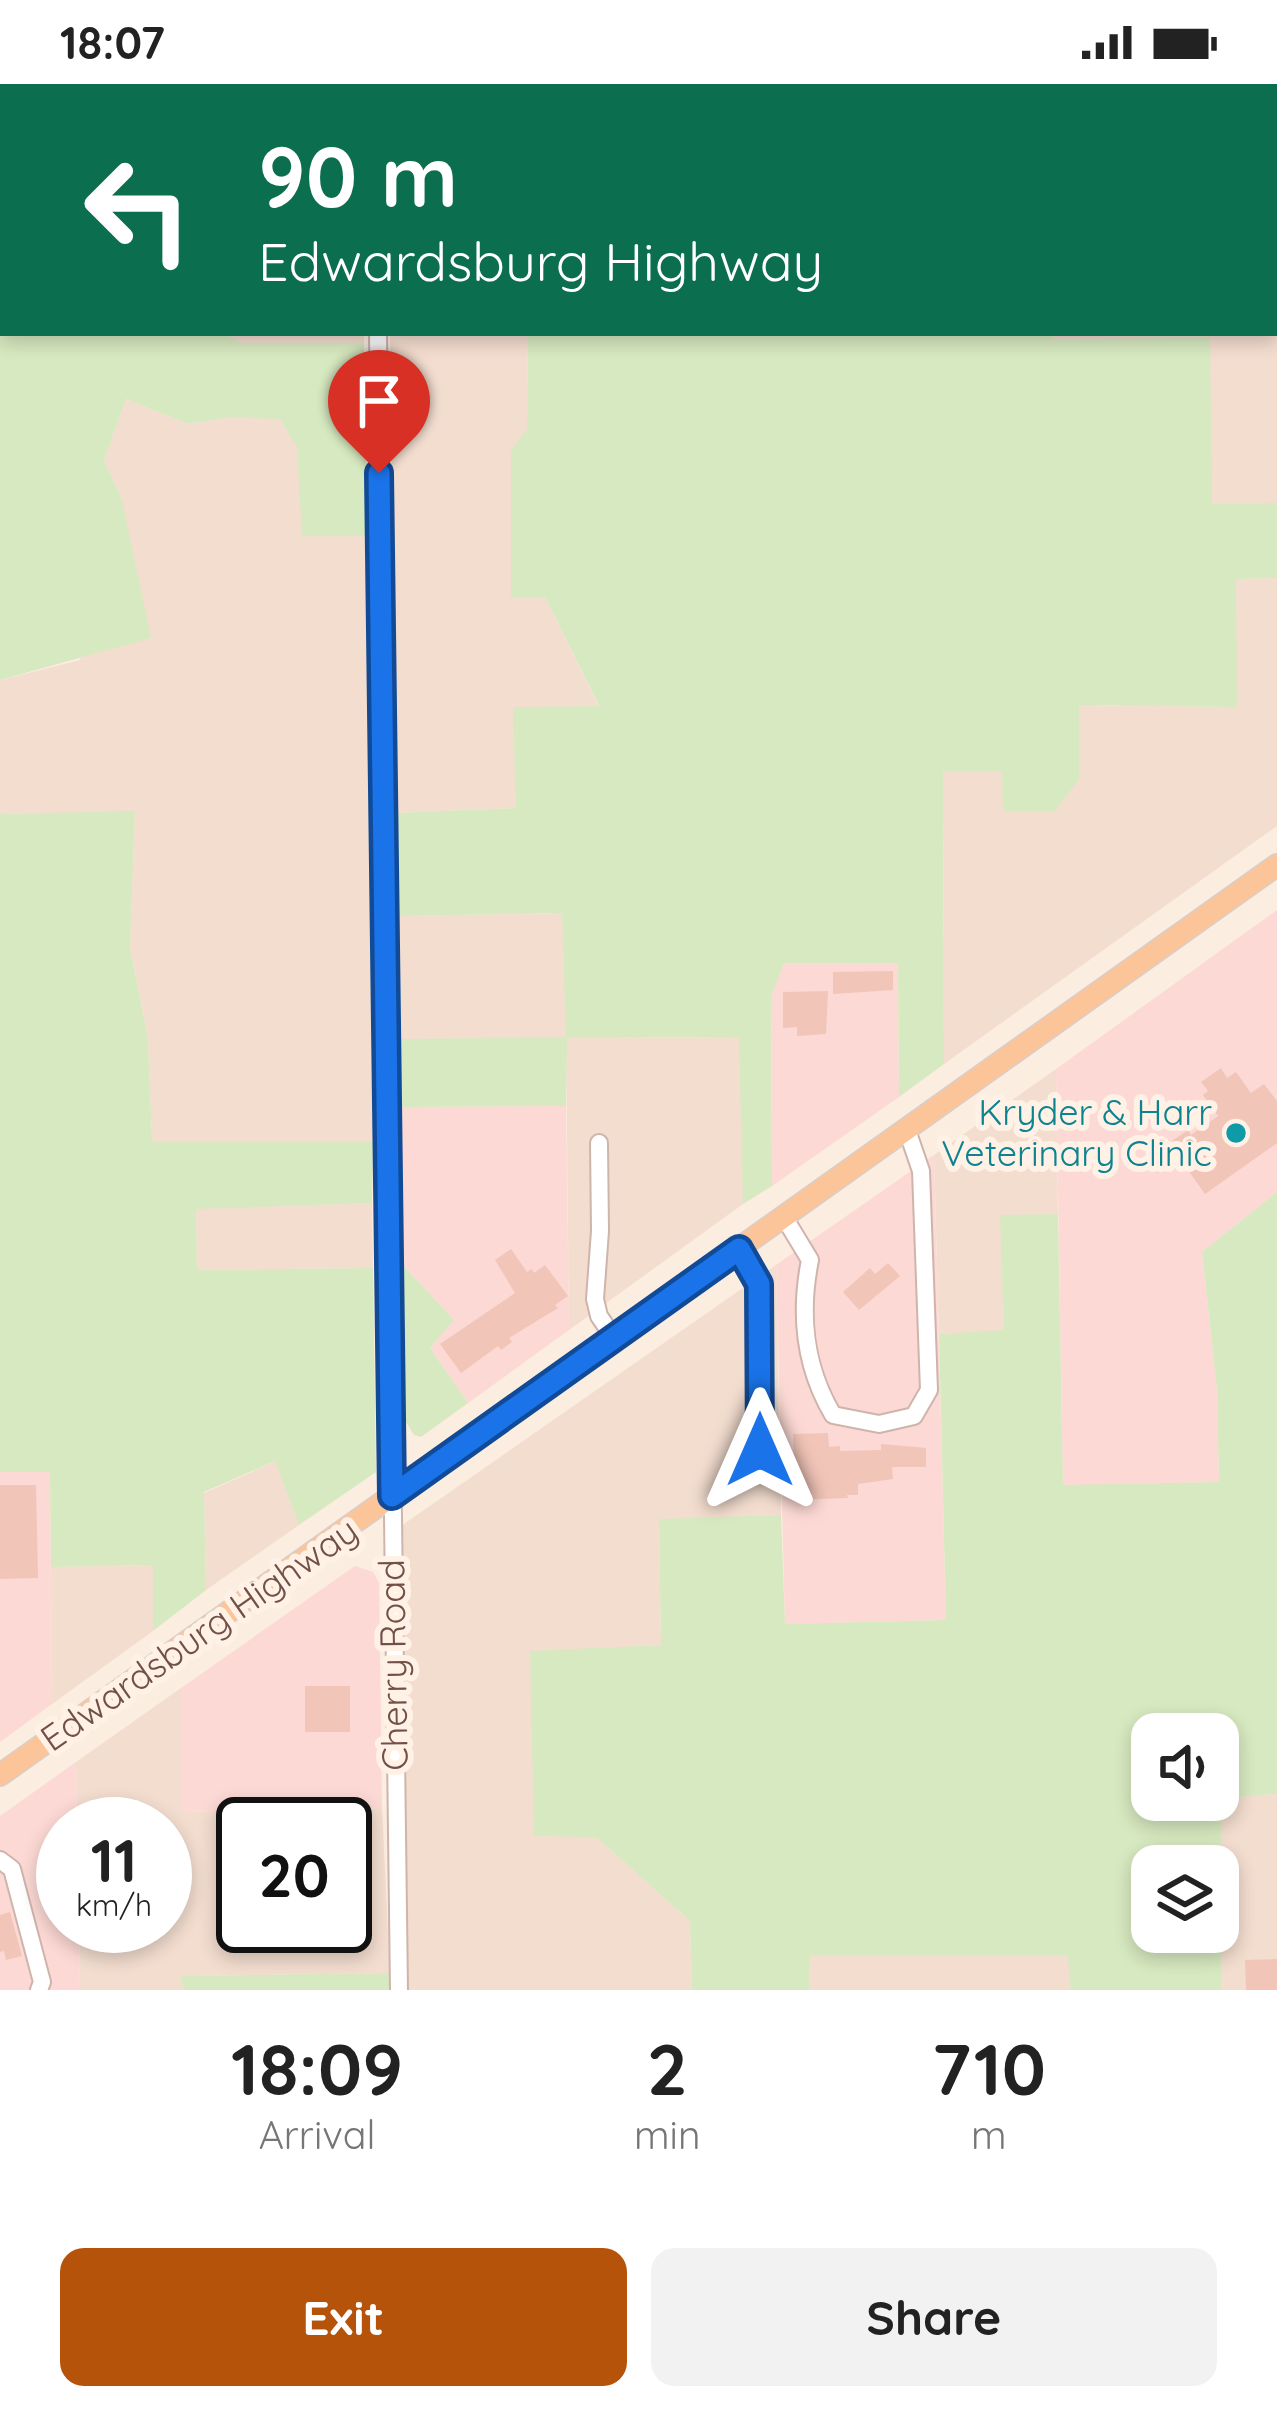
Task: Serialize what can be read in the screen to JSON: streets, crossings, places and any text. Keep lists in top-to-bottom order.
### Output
{
  "streets": {
    "main road": ["Edwardsburg Highway"],
    "street": ["Cherry Road"]
  },
  "crossings": [
    ["Edwardsburg Highway", "Cherry Road"]
  ],
  "places": ["Kryder & Harr Veterinary Clinic"],
  "page": {
    "status": "18:07",
    "turn": ["90 m", "Edwardsburg Highway"],
    "speed": "11 km/h",
    "limit": "20",
    "eta": [
      "18:09",
      "Arrival",
      "2",
      "min",
      "710",
      "m"
    ],
    "buttons": ["Exit", "Share"]
  }
}
